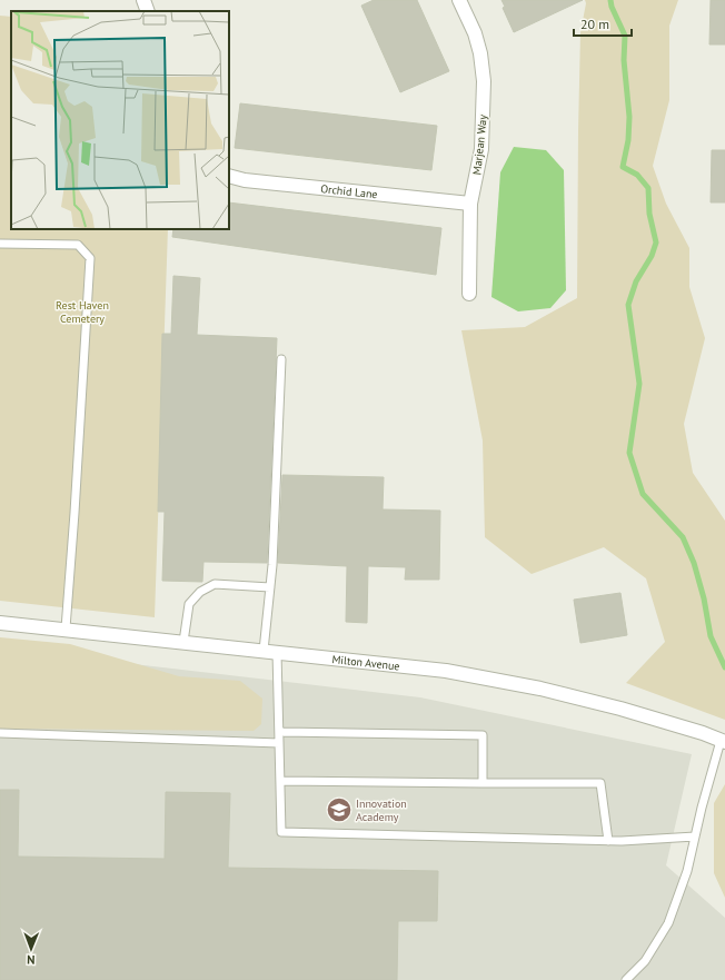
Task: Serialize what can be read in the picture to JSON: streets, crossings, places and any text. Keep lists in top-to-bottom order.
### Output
{
  "streets": {
    "street": ["Marjean Way", "Orchid Lane", "Milton Avenue"]
  },
  "crossings": [
    ["Marjean Way", "Orchid Lane"]
  ],
  "parks": ["Rest Haven Cemetery"],
  "places": {
    "school or university": ["Innovation Academy"]
  },
  "scale_bar": "20 m",
  "north": "bottom"
}
